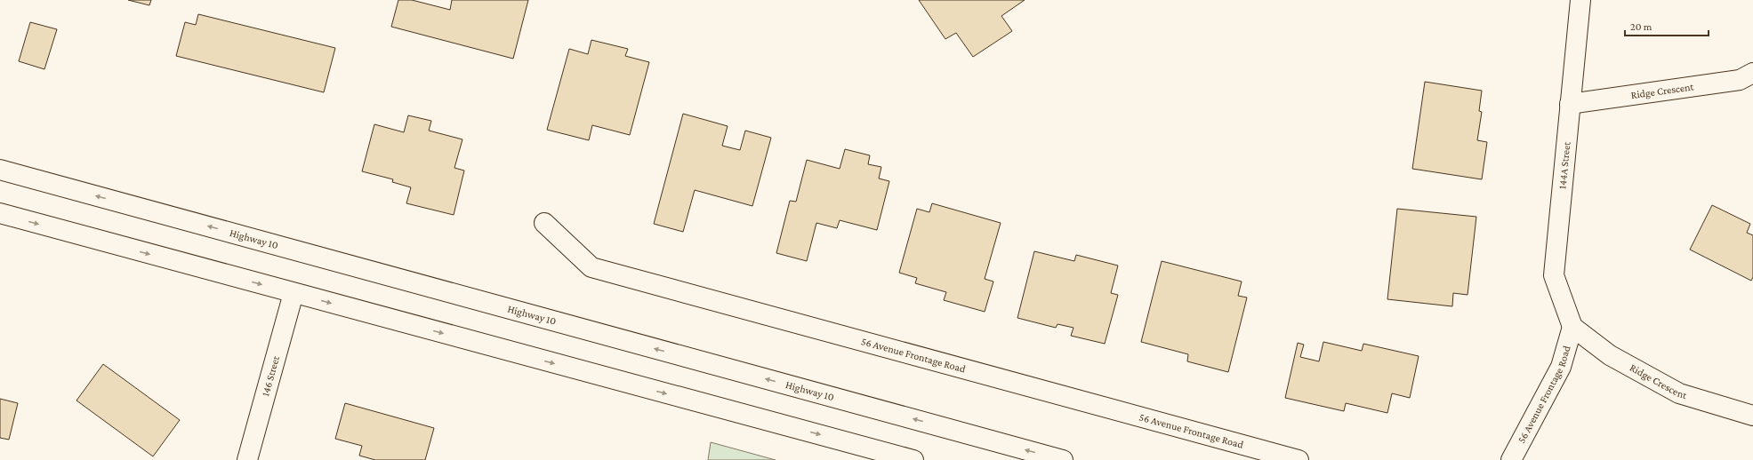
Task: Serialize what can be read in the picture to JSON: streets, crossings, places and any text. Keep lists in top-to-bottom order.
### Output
{
  "streets": {
    "main road": [
      "Ridge Crescent",
      "144A Street",
      "Highway 10",
      "56 Avenue Frontage Road",
      "146 Street"
    ]
  },
  "crossings": [
    ["Ridge Crescent", "144A Street"],
    ["Ridge Crescent", "56 Avenue Frontage Road"],
    ["144A Street", "56 Avenue Frontage Road"]
  ],
  "scale_bar": "20 m"
}
